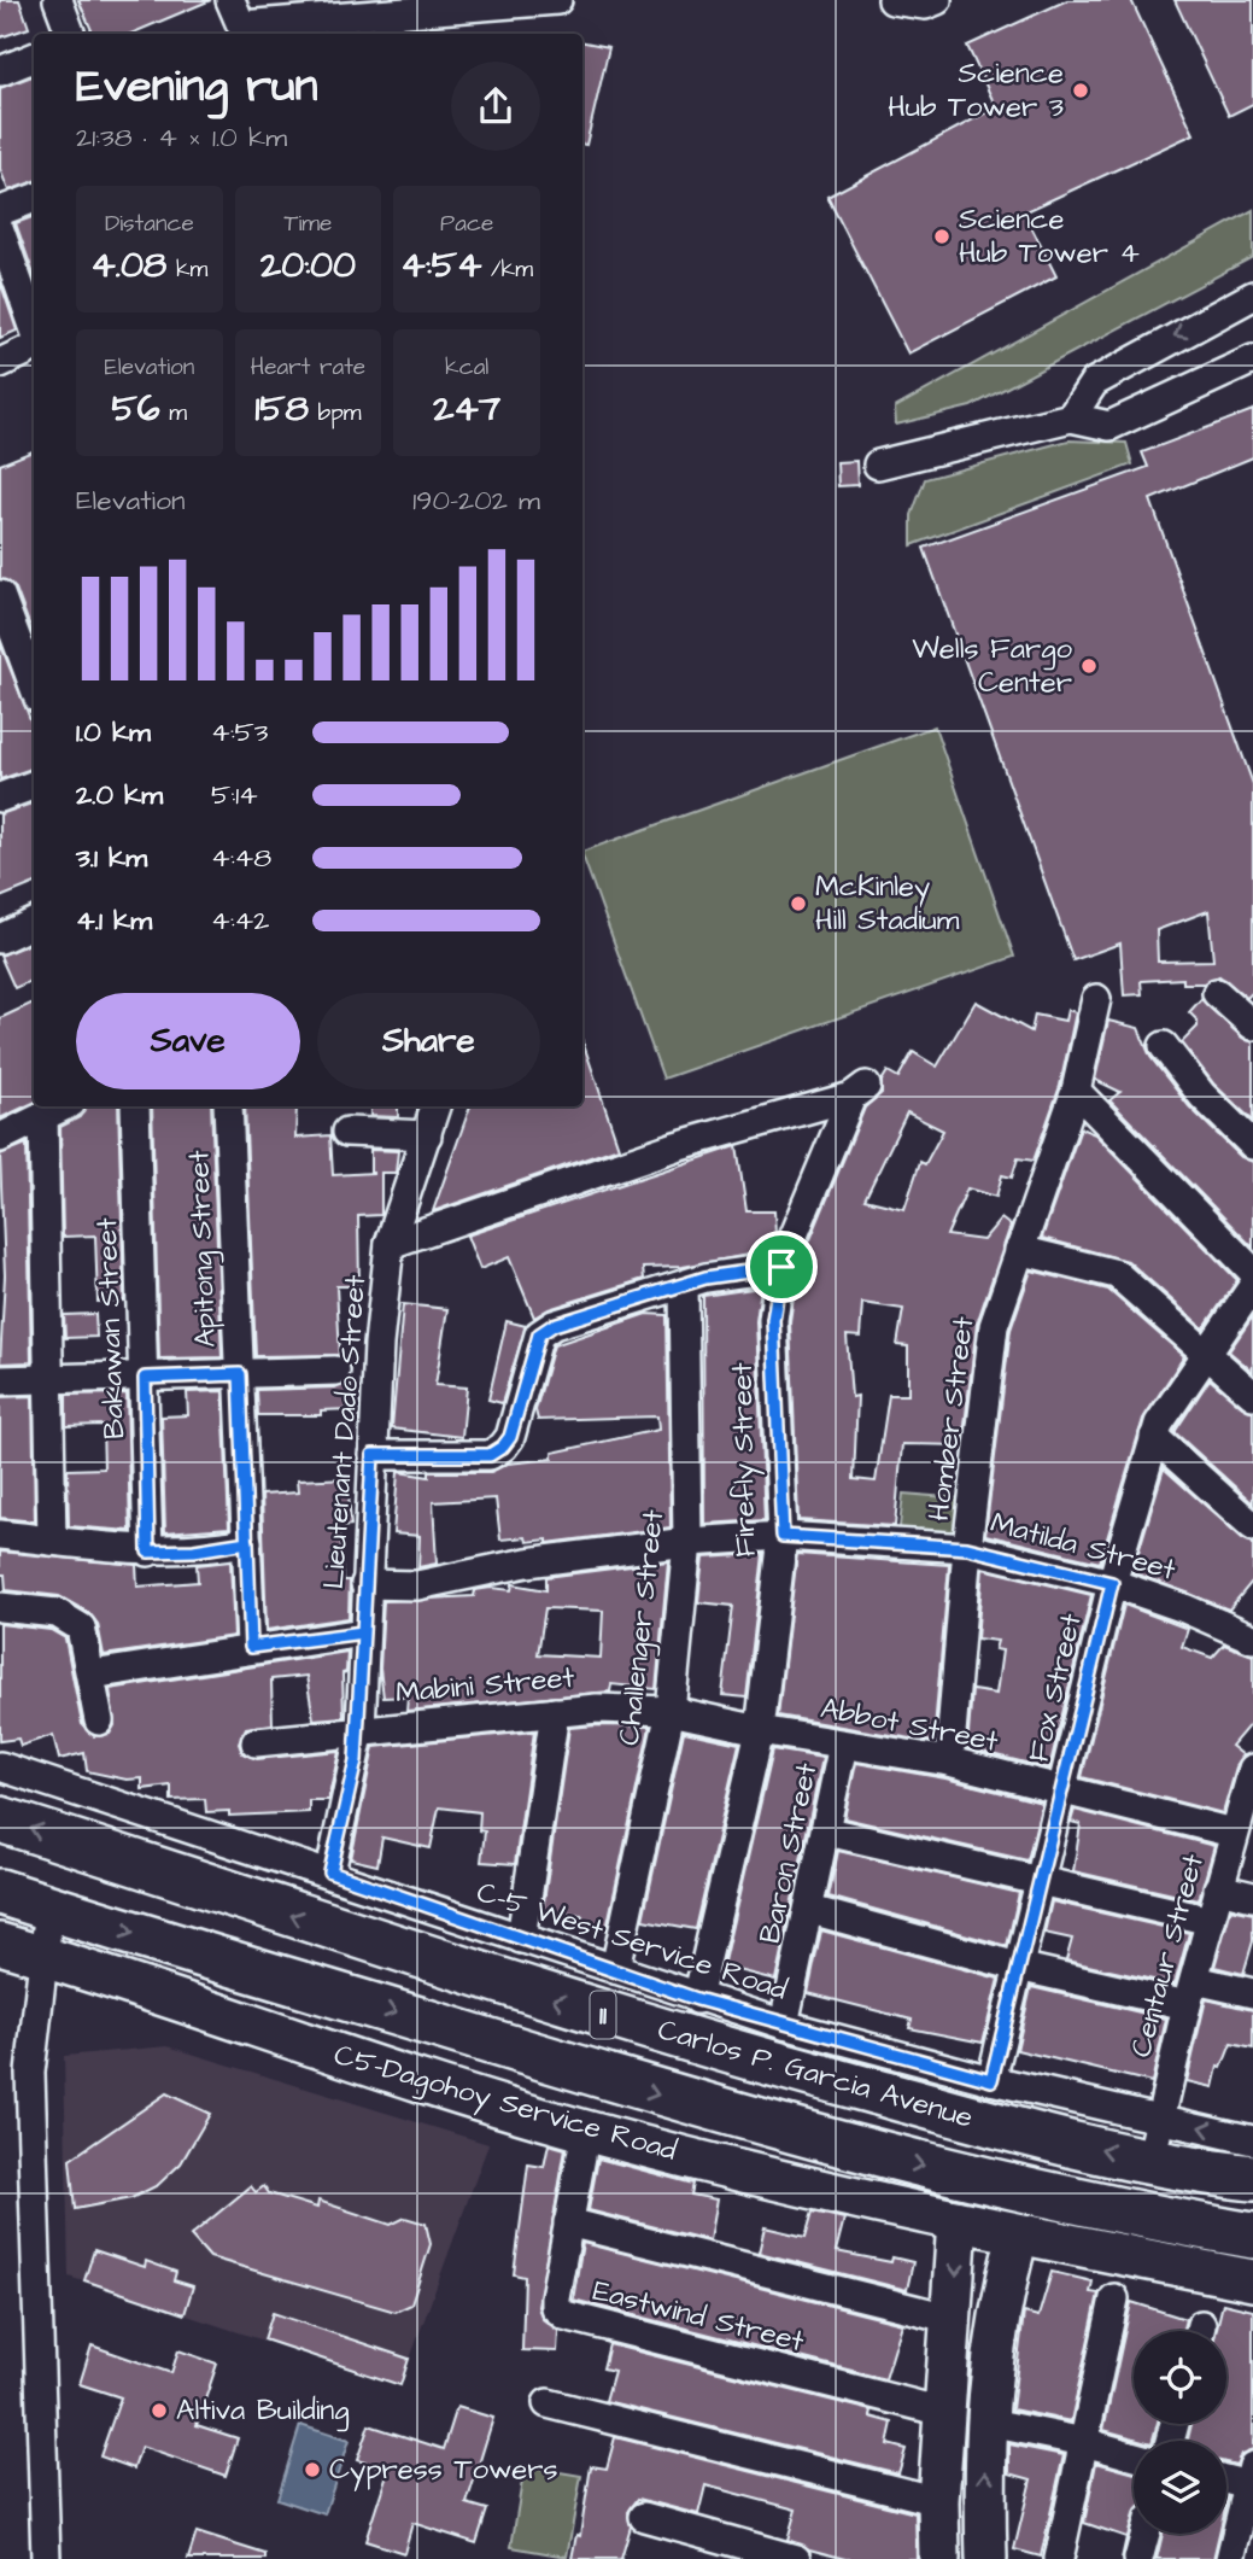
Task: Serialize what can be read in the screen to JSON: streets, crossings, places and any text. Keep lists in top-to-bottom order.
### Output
{
  "streets": {
    "main road": ["11", "Carlos P. Garcia Avenue", "C5-Dagohoy Service Road"],
    "street": [
      "Apitong Street",
      "Bakawan Street",
      "Homber Street",
      "Lieutenant Dado Street",
      "Firefly Street",
      "Matilda Street",
      "Challenger Street",
      "Mabini Street",
      "Fox Street",
      "Abbot Street",
      "Baron Street",
      "C-5 West Service Road",
      "Centaur Street",
      "Eastwind Street"
    ]
  },
  "crossings": [
    ["Homber Street", "Matilda Street"],
    ["Homber Street", "Abbot Street"],
    ["Lieutenant Dado Street", "Firefly Street"],
    ["Lieutenant Dado Street", "Matilda Street"],
    ["Lieutenant Dado Street", "Mabini Street"],
    ["Lieutenant Dado Street", "C-5 West Service Road"],
    ["Firefly Street", "Matilda Street"],
    ["Firefly Street", "Abbot Street"],
    ["Firefly Street", "C-5 West Service Road"],
    ["Matilda Street", "Challenger Street"],
    ["Matilda Street", "Fox Street"],
    ["Challenger Street", "Mabini Street"],
    ["Challenger Street", "Abbot Street"],
    ["Challenger Street", "C-5 West Service Road"],
    ["Mabini Street", "Abbot Street"],
    ["Fox Street", "Abbot Street"],
    ["Fox Street", "C-5 West Service Road"],
    ["Abbot Street", "Baron Street"],
    ["Abbot Street", "Centaur Street"],
    ["Baron Street", "C-5 West Service Road"],
    ["C-5 West Service Road", "Centaur Street"],
    ["Centaur Street", "Carlos P. Garcia Avenue"],
    ["C5-Dagohoy Service Road", "Eastwind Street"]
  ],
  "places": [
    "Science Hub Tower 3",
    "Science Hub Tower 4",
    "Wells Fargo Center",
    "McKinley Hill Stadium",
    "Altiva Building",
    "Cypress Towers"
  ],
  "page": {
    "heading": ["Evening run", "21:38 · 4 × 1.0 km"],
    "stats": [
      ["Distance", "4.08 km"],
      ["Time", "20:00"],
      ["Pace", "4:54 /km"],
      ["Elevation", "56 m"],
      ["Heart rate", "158 bpm"],
      ["kcal", "247"]
    ],
    "chart": ["Elevation", "190–202 m"],
    "list": [
      {
        "name": "1.0 km",
        "note": "4:53"
      },
      {
        "name": "2.0 km",
        "note": "5:14"
      },
      {
        "name": "3.1 km",
        "note": "4:48"
      },
      {
        "name": "4.1 km",
        "note": "4:42"
      }
    ],
    "buttons": ["Save", "Share"]
  }
}
